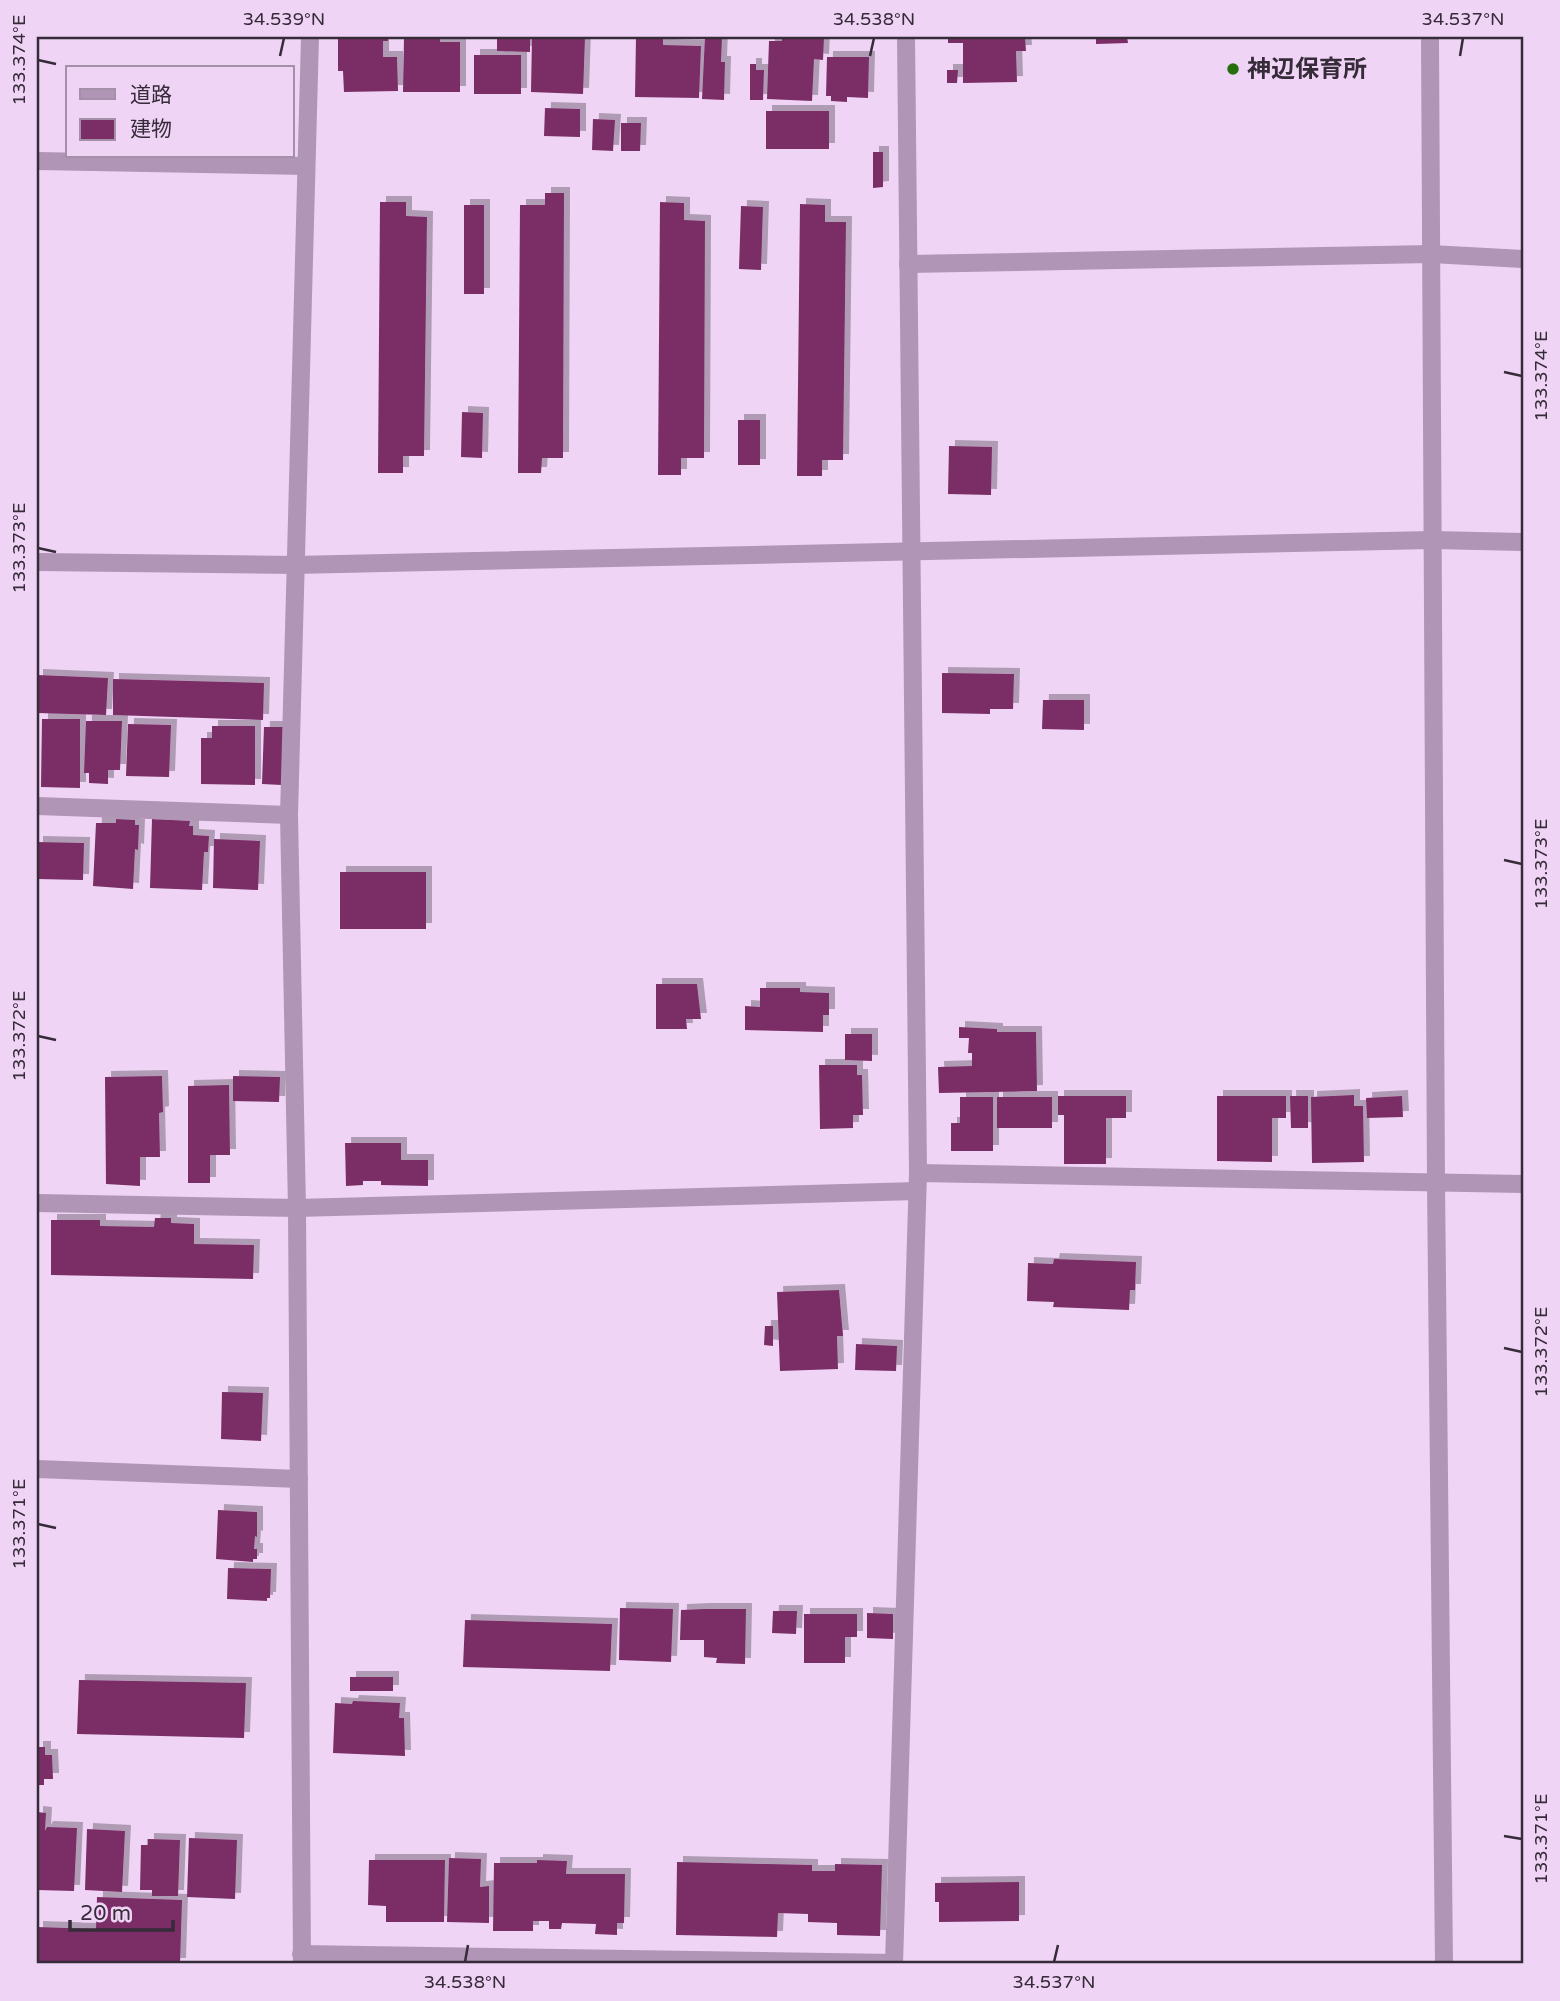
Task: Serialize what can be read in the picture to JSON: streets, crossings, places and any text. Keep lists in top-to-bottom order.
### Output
{
  "places": ["神辺保育所"],
  "legend": ["道路", "建物"],
  "scale_bar": "20 m",
  "coordinates": [
    "34.539°N",
    "34.538°N",
    "34.537°N",
    "133.374°E",
    "133.373°E",
    "133.372°E",
    "133.371°E"
  ]
}
